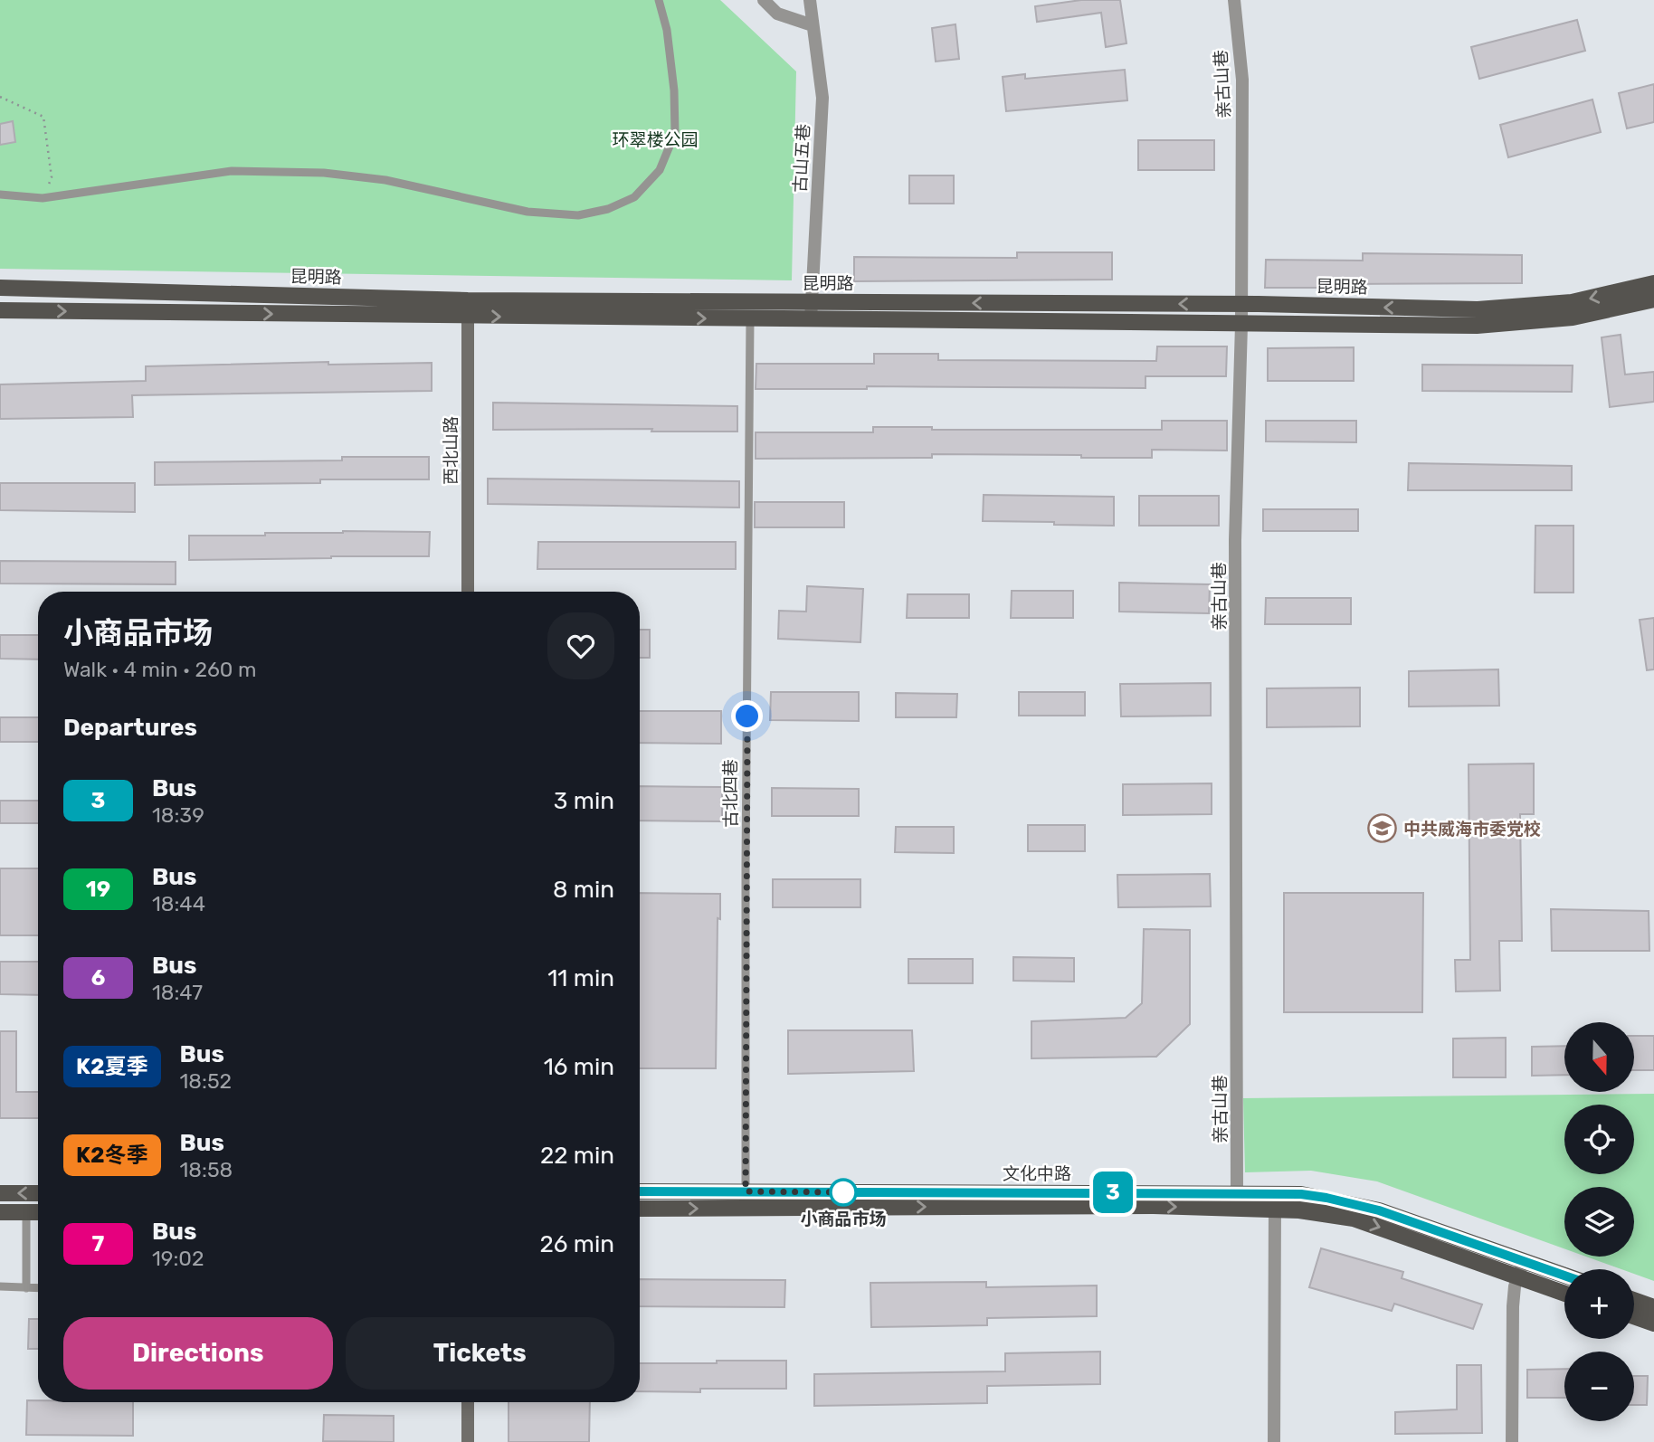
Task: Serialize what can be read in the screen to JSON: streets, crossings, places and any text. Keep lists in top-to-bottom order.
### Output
{
  "streets": {
    "main road": ["昆明路", "西北山路", "文化中路"],
    "street": ["亲古山巷", "古山五巷"],
    "lane": ["古北四巷"]
  },
  "crossings": [
    ["亲古山巷", "昆明路"],
    ["亲古山巷", "文化中路"],
    ["古山五巷", "昆明路"],
    ["昆明路", "西北山路"],
    ["昆明路", "古北四巷"],
    ["古北四巷", "文化中路"]
  ],
  "parks": ["环翠楼公园"],
  "places": {
    "school or university": ["中共威海市委党校"],
    "other": ["小商品市场"]
  },
  "lines": ["bus line 3"],
  "north": "bottom",
  "page": {
    "on_map": "3",
    "heading": [
      ["小商品市场", "Walk · 4 min · 260 m"],
      "Departures"
    ],
    "list": [
      {
        "mark": "3",
        "name": "Bus",
        "note": "18:39",
        "value": "3 min"
      },
      {
        "mark": "19",
        "name": "Bus",
        "note": "18:44",
        "value": "8 min"
      },
      {
        "mark": "6",
        "name": "Bus",
        "note": "18:47",
        "value": "11 min"
      },
      {
        "mark": "K2夏季",
        "name": "Bus",
        "note": "18:52",
        "value": "16 min"
      },
      {
        "mark": "K2冬季",
        "name": "Bus",
        "note": "18:58",
        "value": "22 min"
      },
      {
        "mark": "7",
        "name": "Bus",
        "note": "19:02",
        "value": "26 min"
      }
    ],
    "map_buttons": ["+", "−"],
    "buttons": ["Directions", "Tickets"]
  }
}
